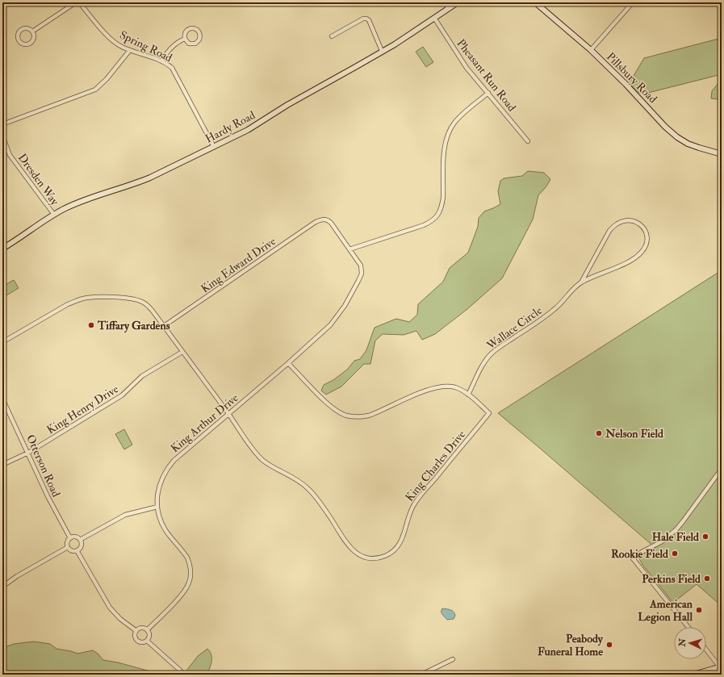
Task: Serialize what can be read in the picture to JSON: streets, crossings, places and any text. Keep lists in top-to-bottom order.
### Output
{
  "streets": {
    "street": [
      "Spring Road",
      "Pheasant Run Road",
      "Pillsbury Road",
      "Hardy Road",
      "Dresden Way",
      "King Edward Drive",
      "Wallace Circle",
      "King Henry Drive",
      "King Arthur Drive",
      "Otterson Road",
      "King Charles Drive"
    ]
  },
  "crossings": [
    ["Spring Road", "Hardy Road"],
    ["Pheasant Run Road", "Hardy Road"],
    ["Hardy Road", "Dresden Way"],
    ["King Edward Drive", "King Arthur Drive"],
    ["King Edward Drive", "King Charles Drive"],
    ["Wallace Circle", "King Charles Drive"],
    ["King Henry Drive", "Otterson Road"],
    ["King Henry Drive", "King Charles Drive"],
    ["King Arthur Drive", "King Charles Drive"]
  ],
  "places": [
    "Tiffary Gardens",
    "Nelson Field",
    "Hale Field",
    "Rookie Field",
    "Perkins Field",
    "American Legion Hall",
    "Peabody Funeral Home"
  ],
  "north": "left"
}
